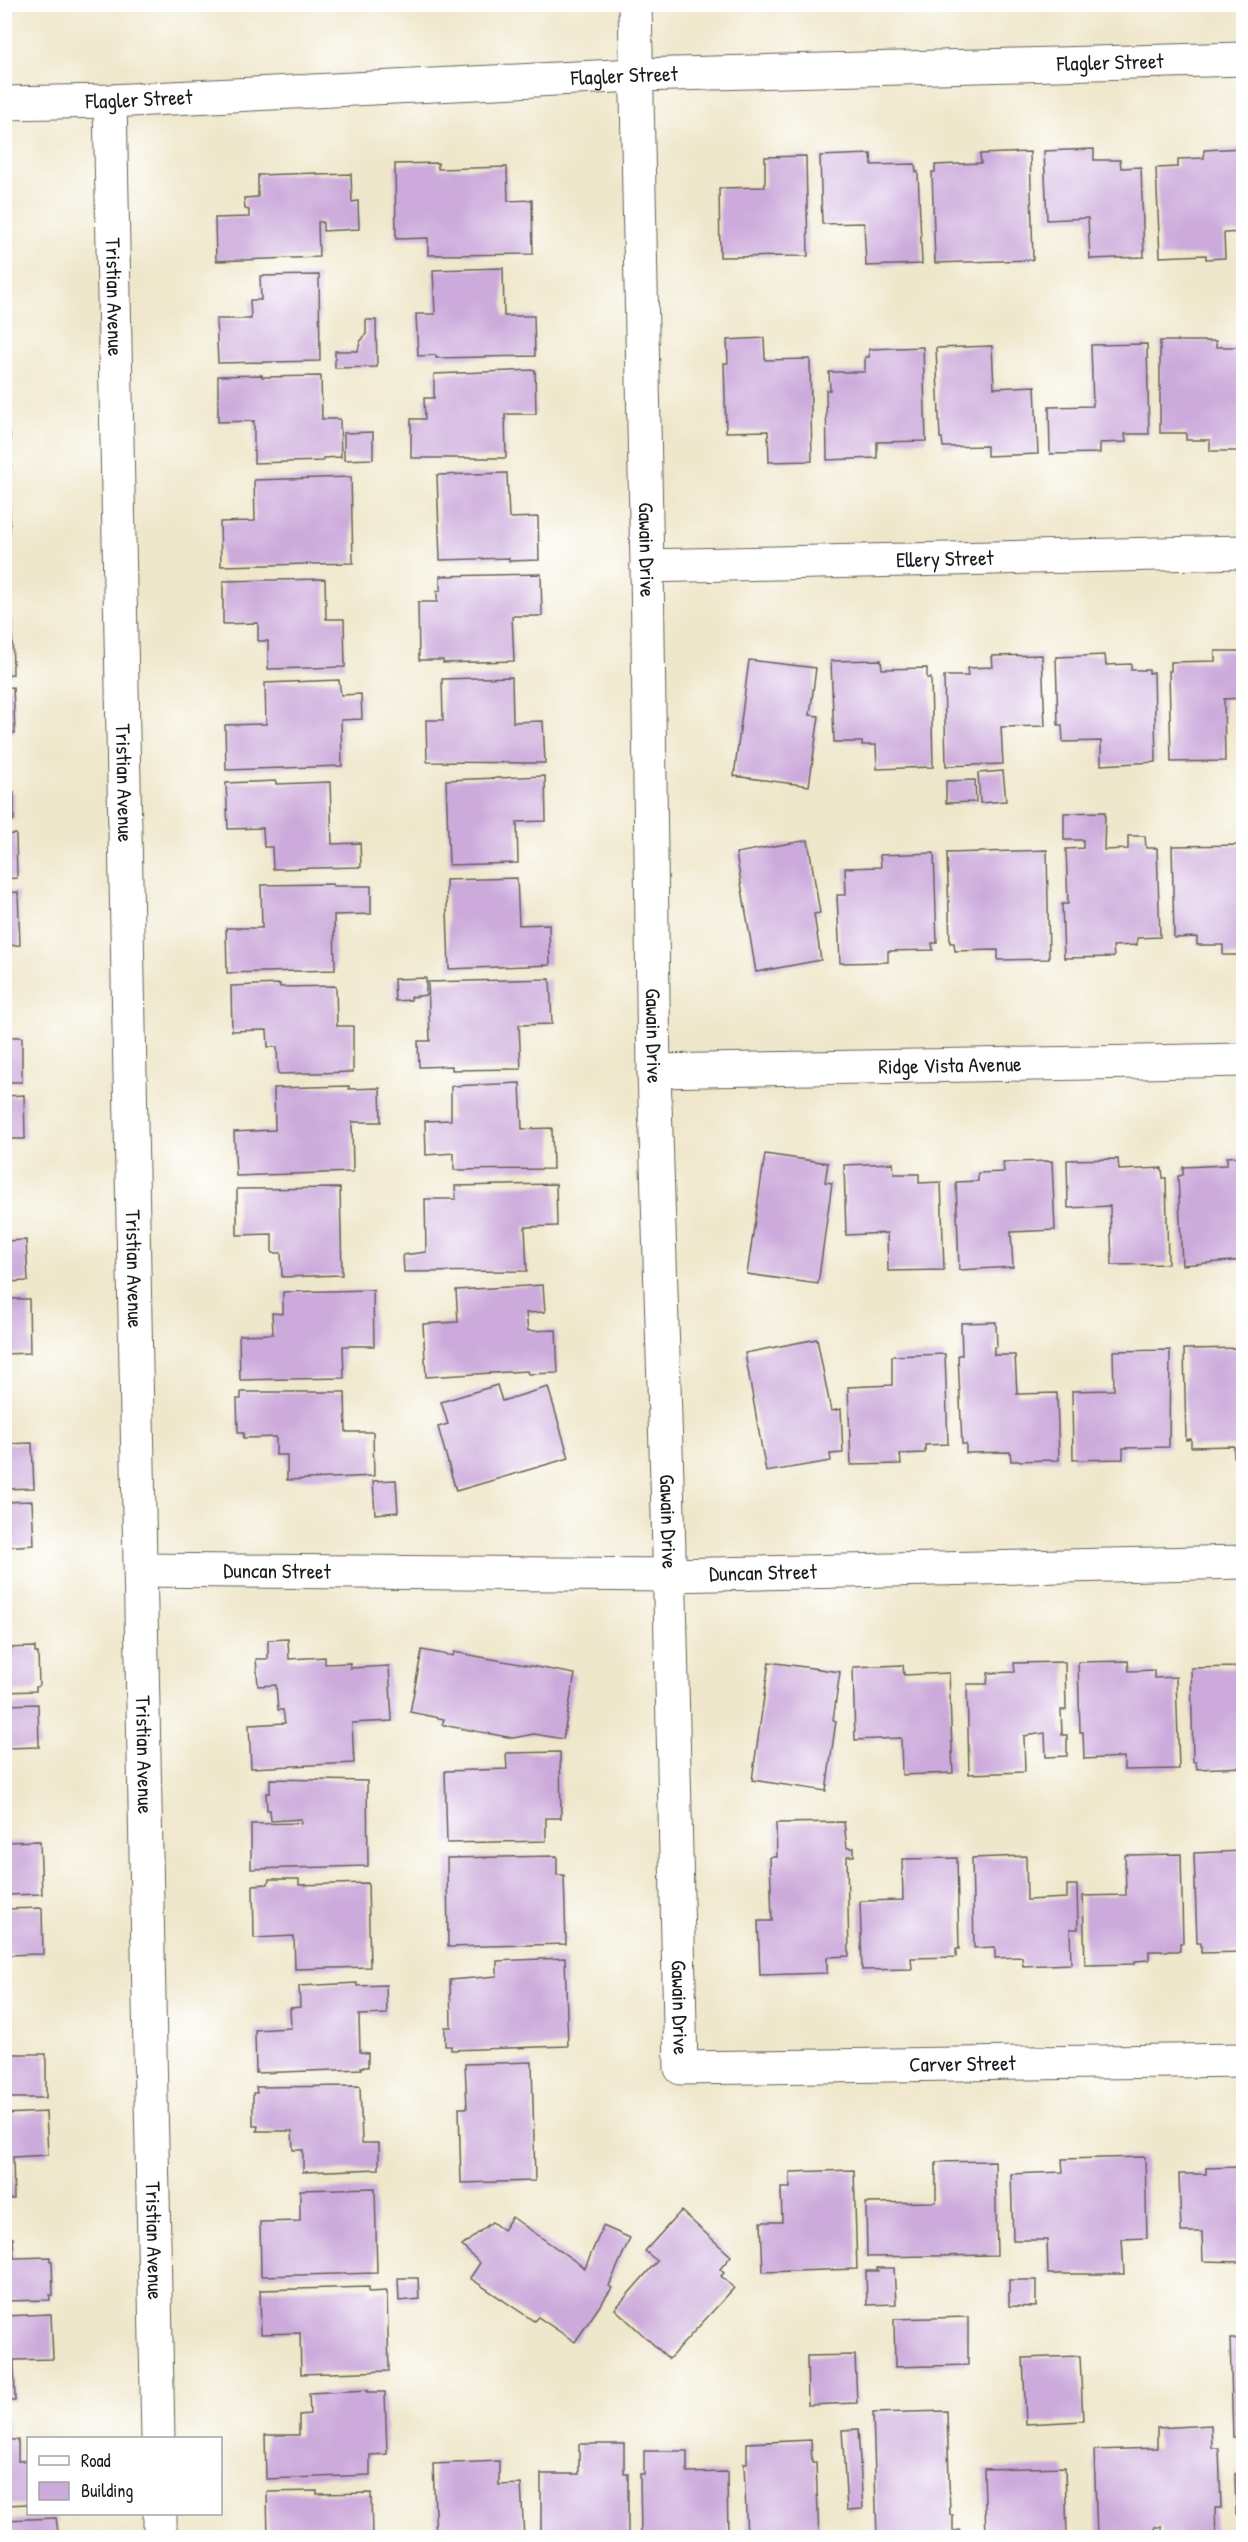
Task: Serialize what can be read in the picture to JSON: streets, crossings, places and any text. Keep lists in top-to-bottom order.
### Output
{
  "streets": {
    "street": [
      "Flagler Street",
      "Tristian Avenue",
      "Gawain Drive",
      "Ellery Street",
      "Ridge Vista Avenue",
      "Duncan Street",
      "Carver Street"
    ]
  },
  "crossings": [
    ["Flagler Street", "Tristian Avenue"],
    ["Flagler Street", "Gawain Drive"],
    ["Tristian Avenue", "Duncan Street"],
    ["Gawain Drive", "Ellery Street"],
    ["Gawain Drive", "Ridge Vista Avenue"],
    ["Gawain Drive", "Duncan Street"],
    ["Gawain Drive", "Carver Street"]
  ],
  "legend": ["Road", "Building"]
}
